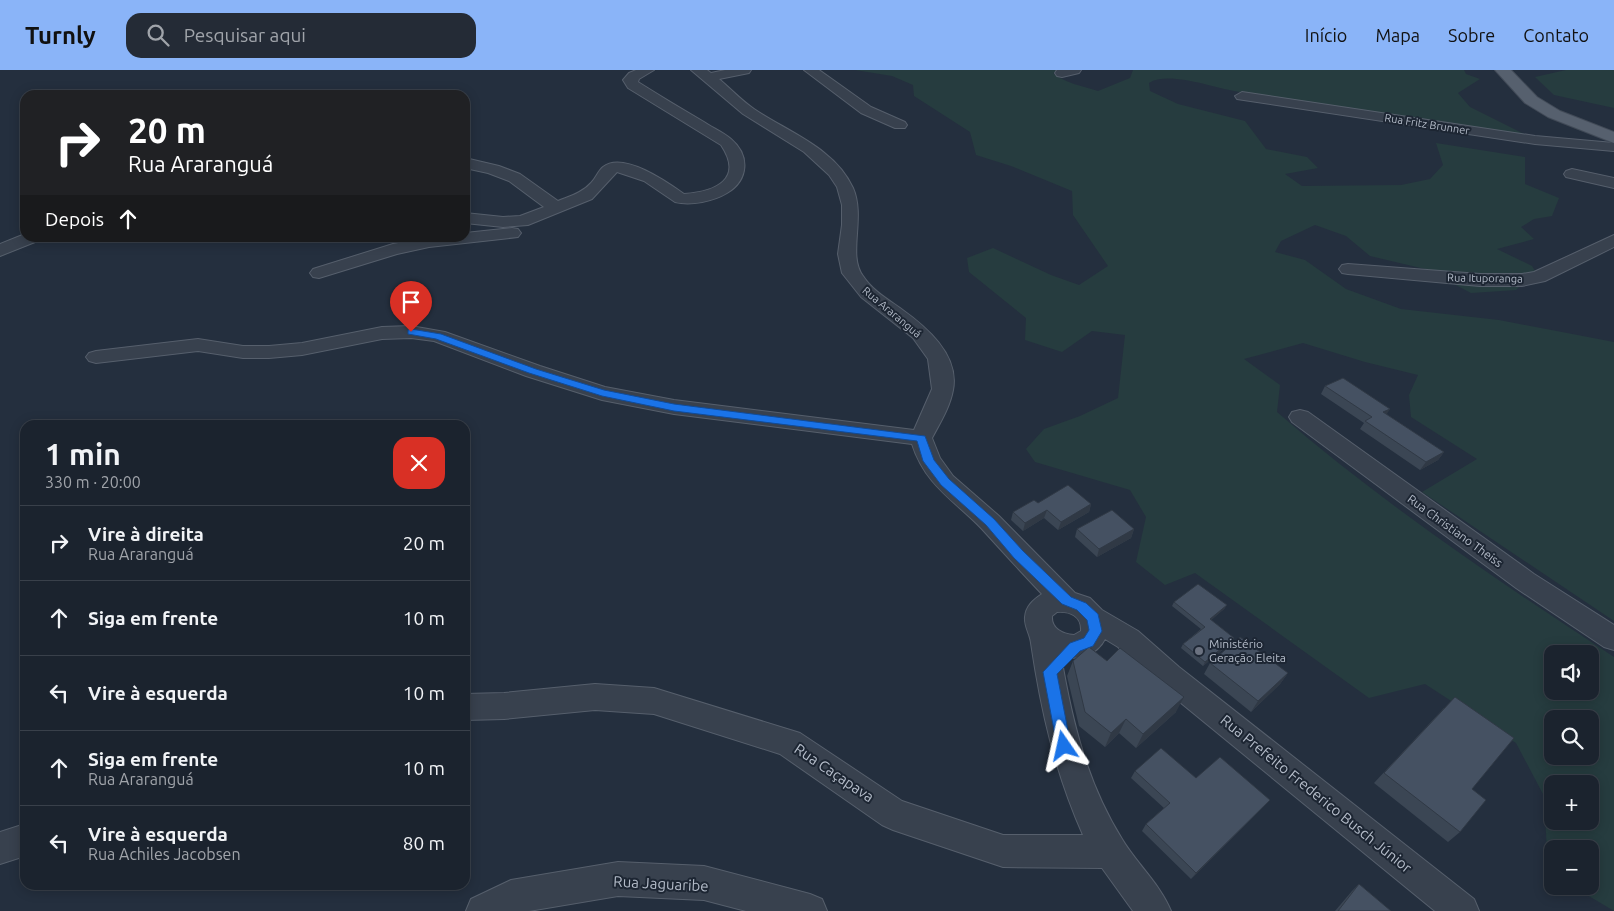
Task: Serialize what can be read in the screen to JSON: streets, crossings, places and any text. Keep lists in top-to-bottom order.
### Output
{
  "streets": {
    "street": [
      "Rua Fritz Brunner",
      "Rua Ituporanga",
      "Rua Araranguá",
      "Rua Christiano Theiss",
      "Rua Caçapava",
      "Rua Prefeito Frederico Busch Júnior",
      "Rua Jaguaribe"
    ]
  },
  "places": ["Ministério Geração Eleita"],
  "page": {
    "header": "Turnly",
    "search": "Pesquisar aqui",
    "nav": [
      "Início",
      "Mapa",
      "Sobre",
      "Contato"
    ],
    "turn": ["20 m", "Rua Araranguá"],
    "then": "Depois",
    "heading": ["1 min", "330 m · 20:00"],
    "list": [
      {
        "name": "Vire à direita",
        "note": "Rua Araranguá",
        "value": "20 m"
      },
      {
        "name": "Siga em frente",
        "value": "10 m"
      },
      {
        "name": "Vire à esquerda",
        "value": "10 m"
      },
      {
        "name": "Siga em frente",
        "note": "Rua Araranguá",
        "value": "10 m"
      },
      {
        "name": "Vire à esquerda",
        "note": "Rua Achiles Jacobsen",
        "value": "80 m"
      }
    ],
    "map_buttons": ["+", "−"]
  }
}
